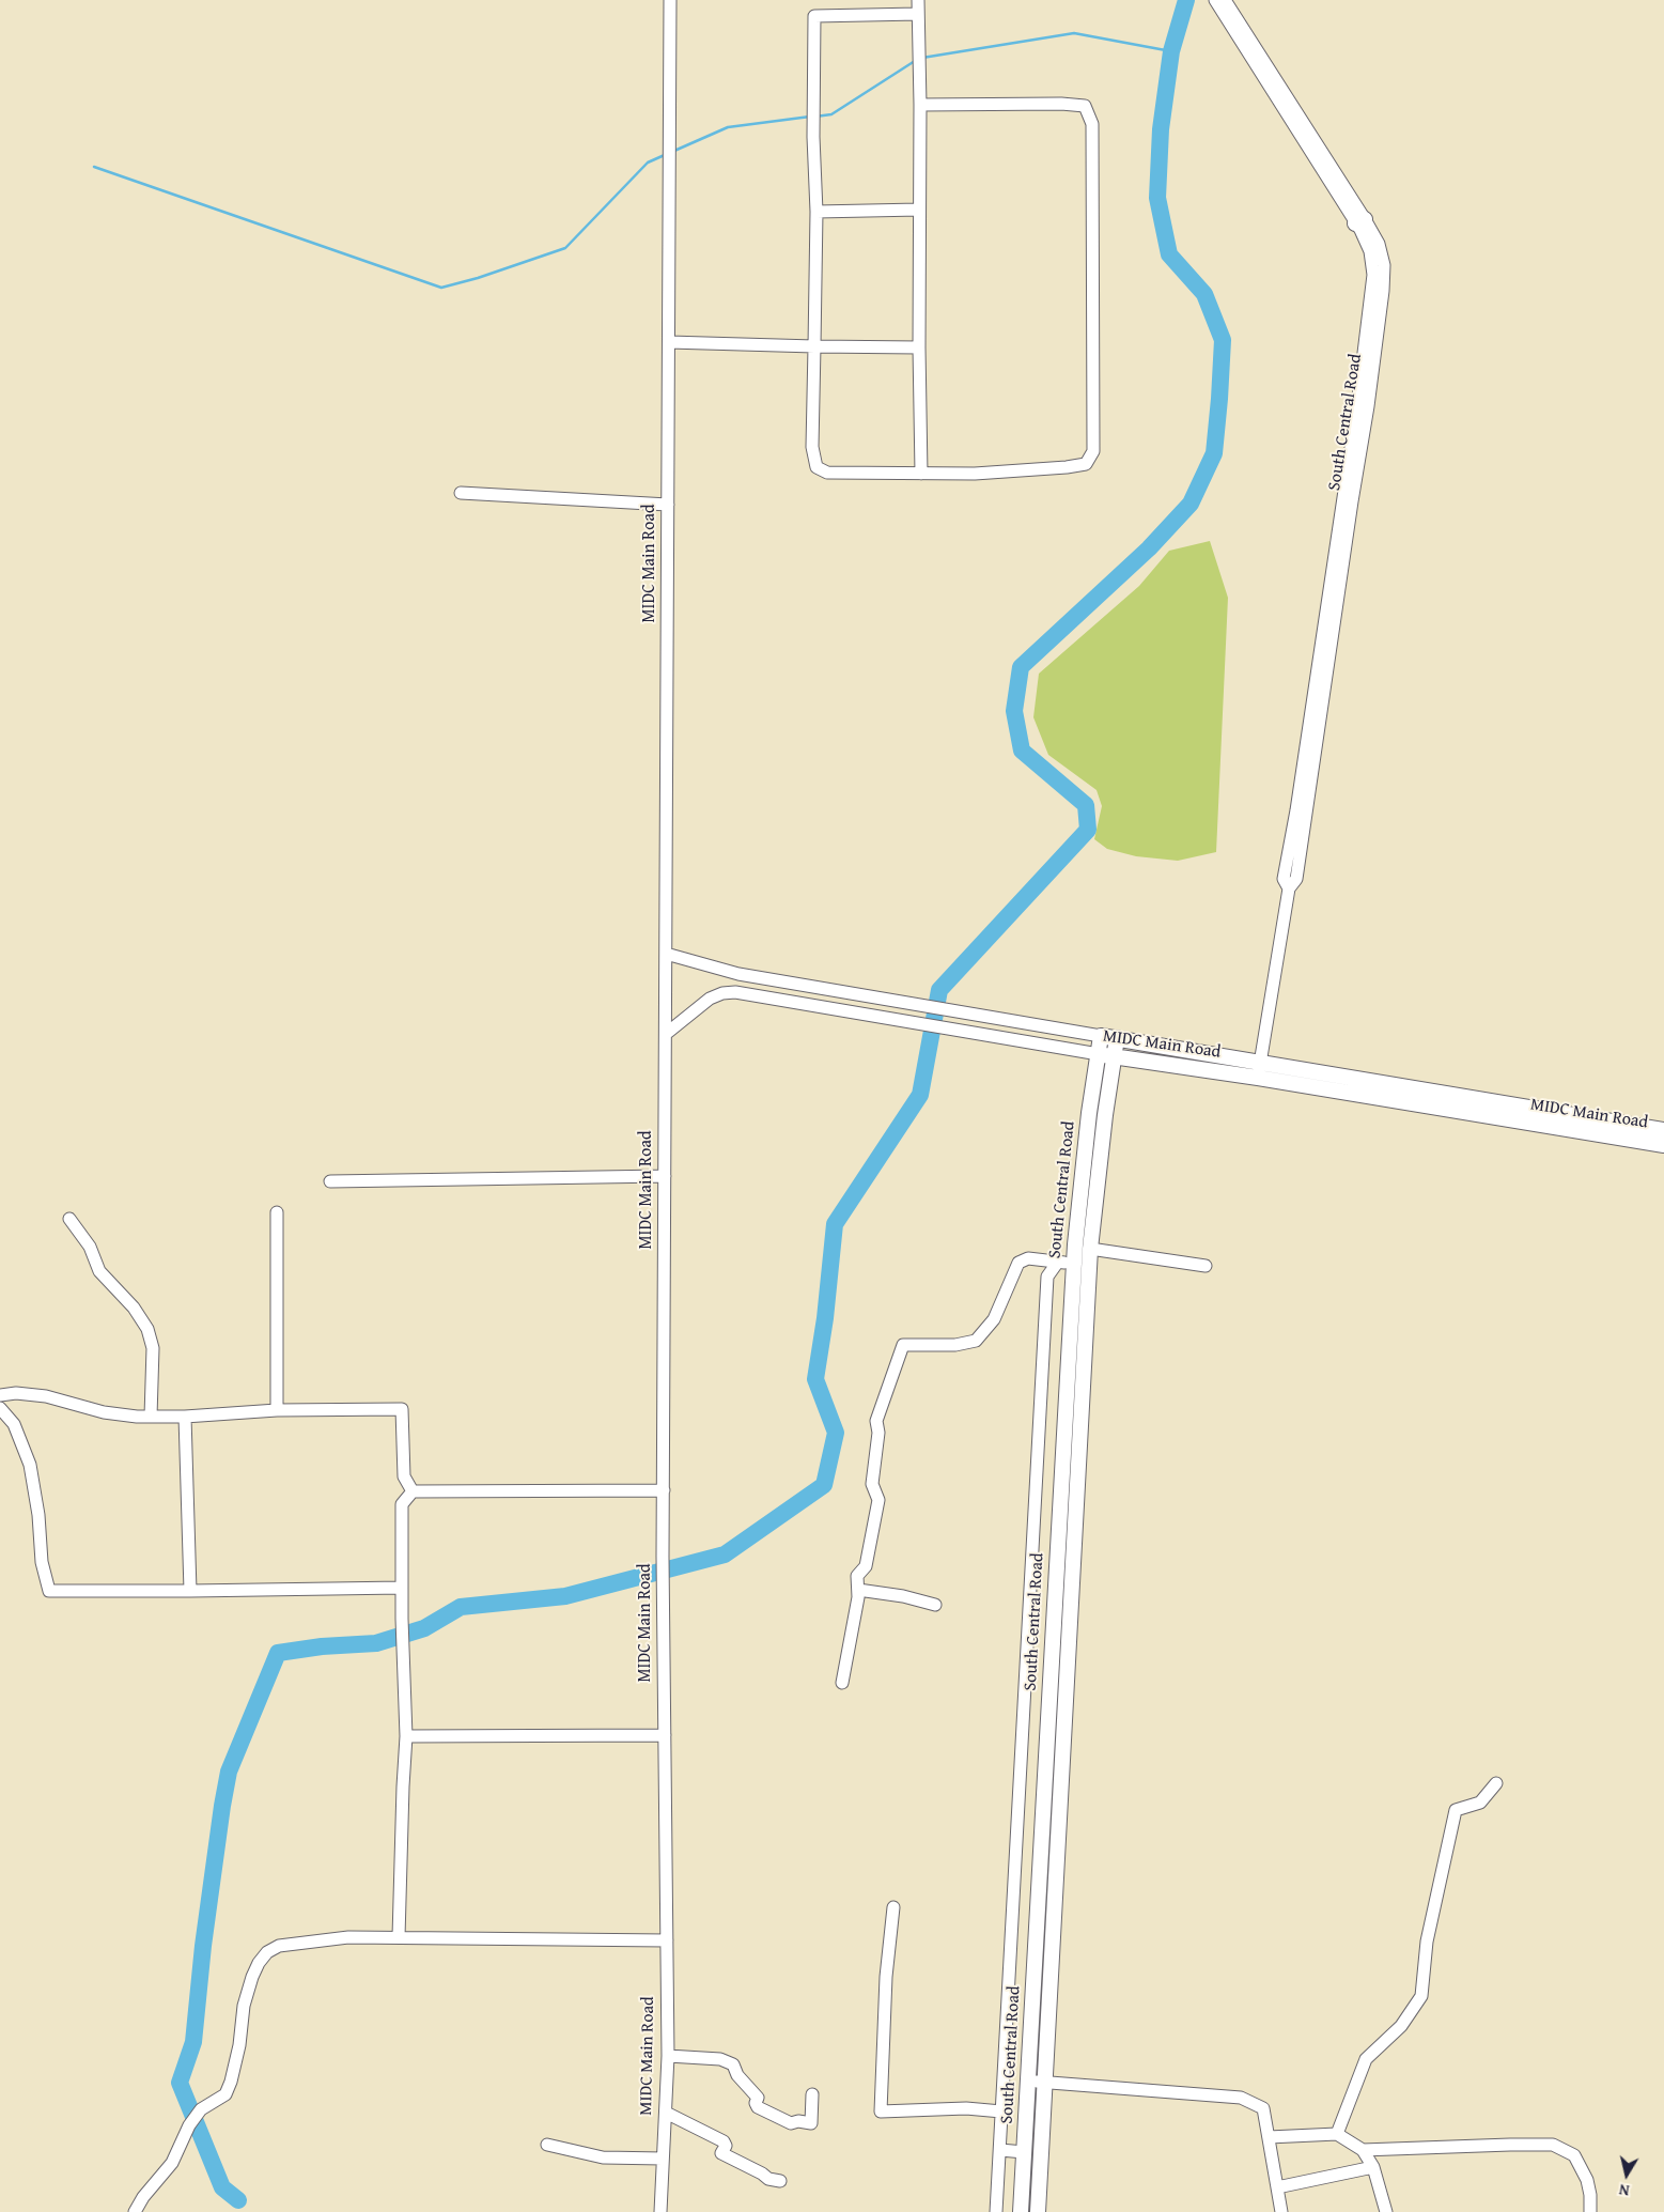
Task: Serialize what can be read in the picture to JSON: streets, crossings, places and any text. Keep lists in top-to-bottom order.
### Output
{
  "streets": {
    "main road": ["South Central Road", "MIDC Main Road"]
  },
  "crossings": [
    ["South Central Road", "MIDC Main Road"]
  ],
  "north": "bottom"
}
